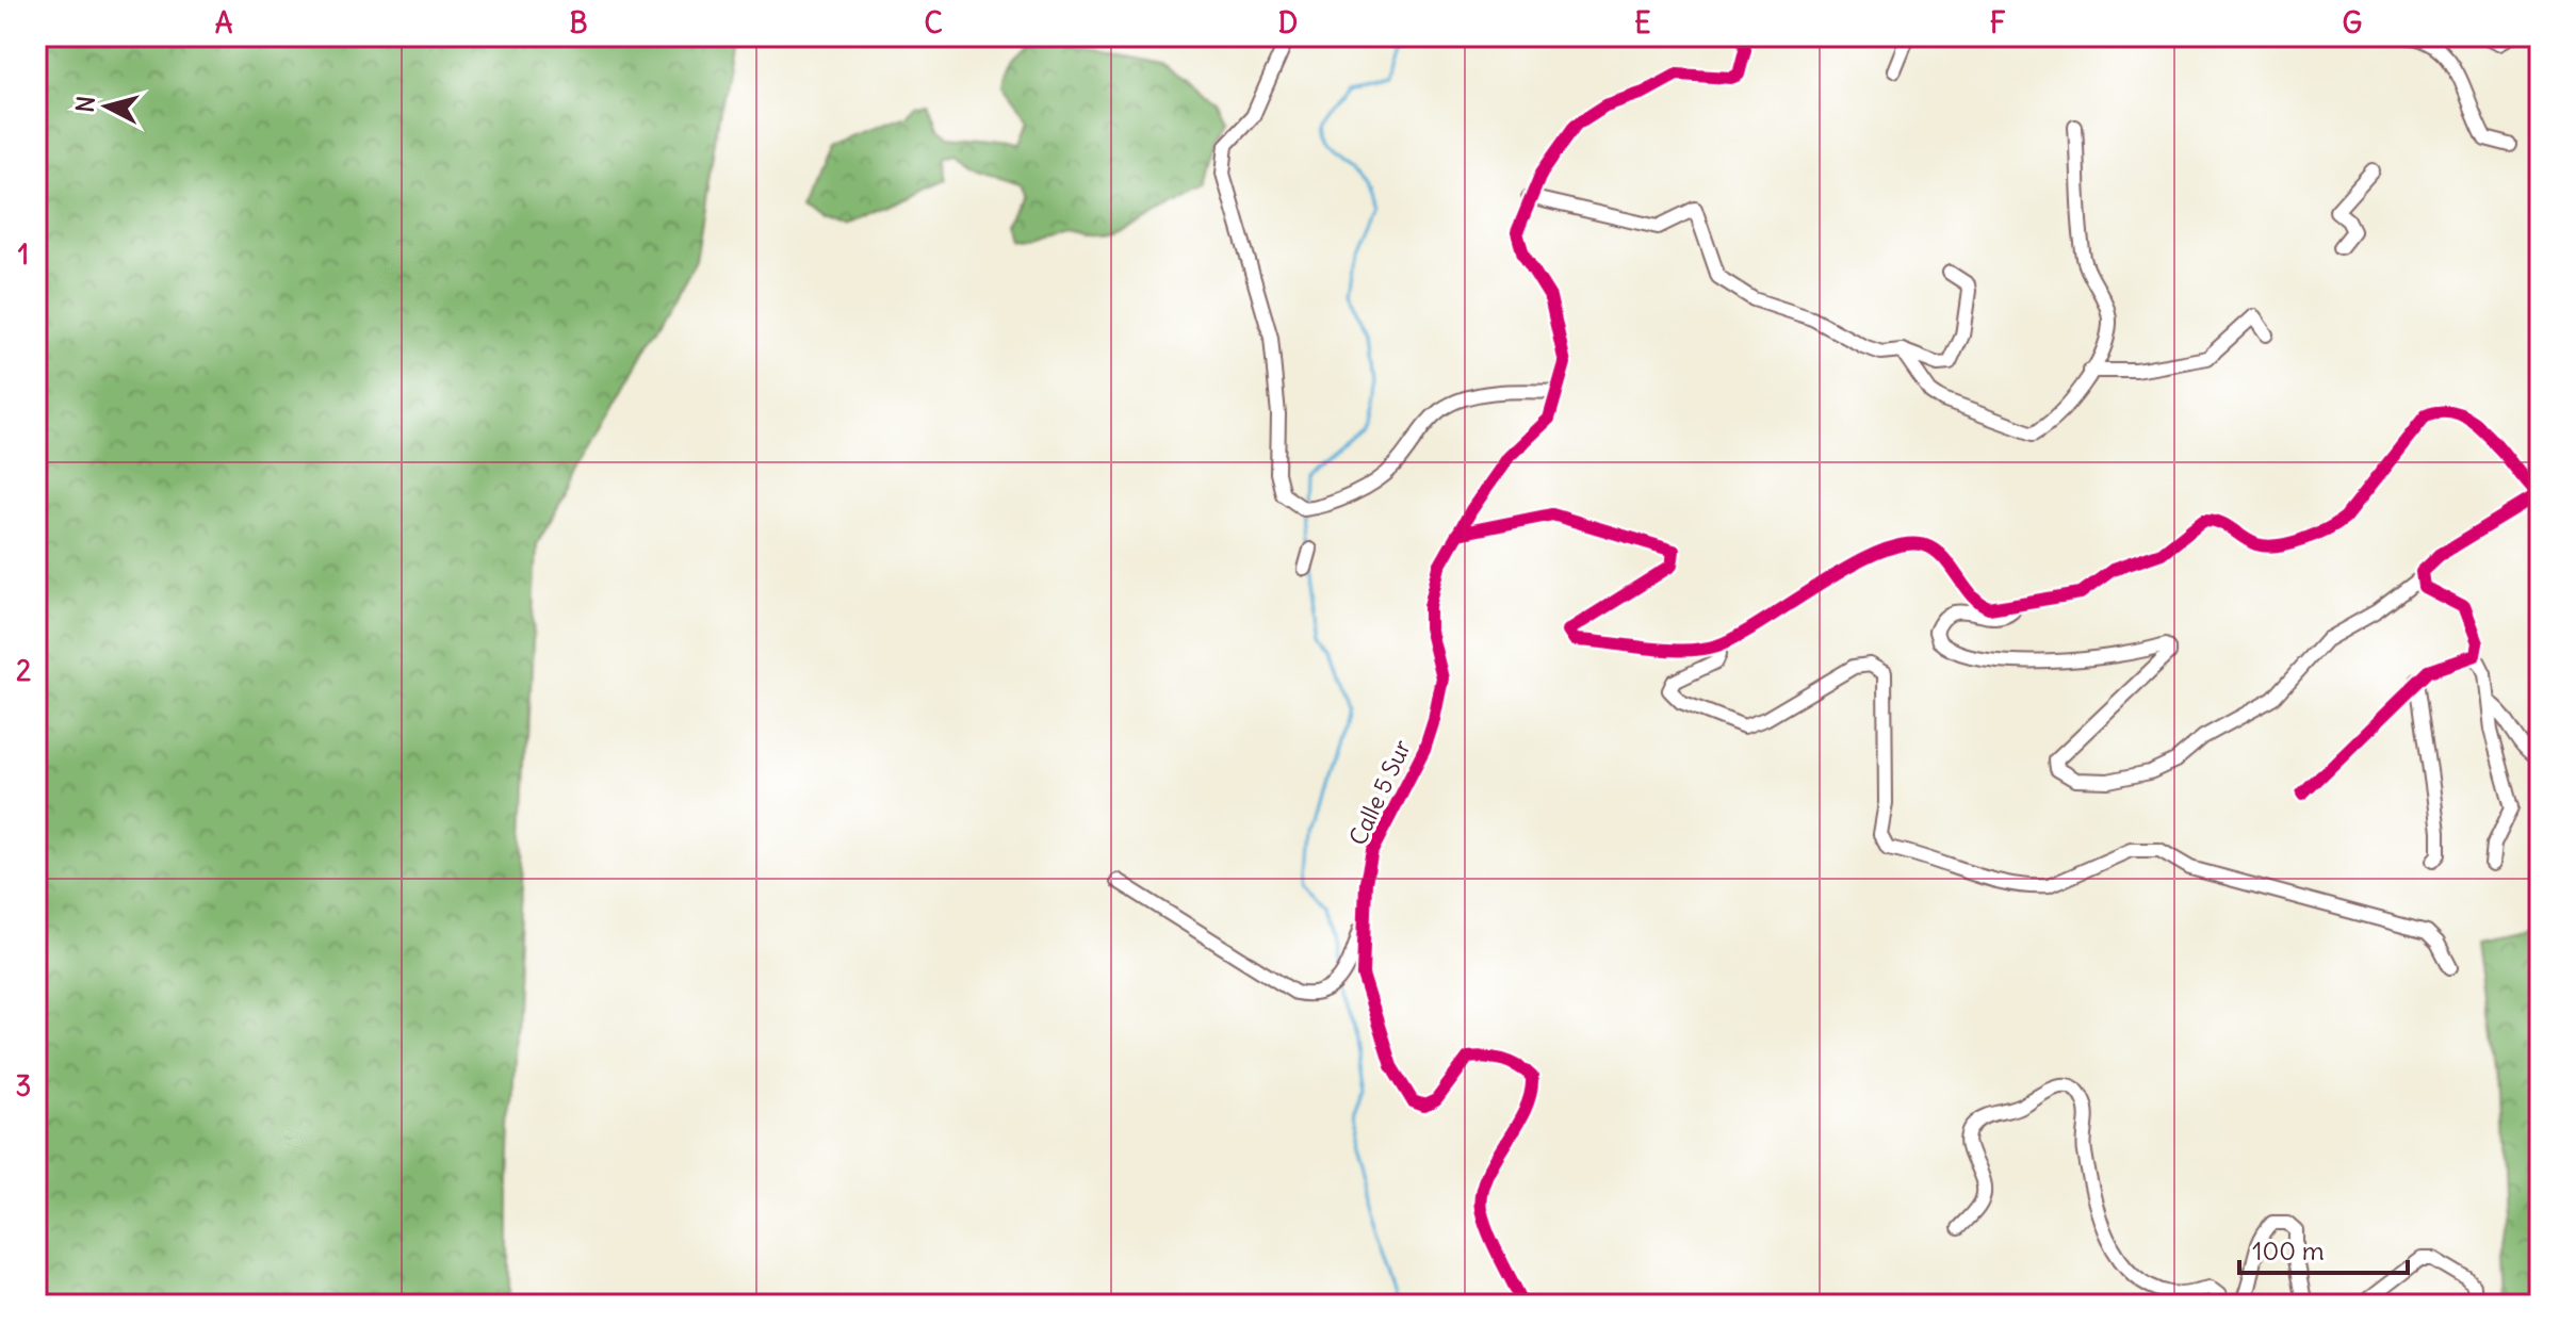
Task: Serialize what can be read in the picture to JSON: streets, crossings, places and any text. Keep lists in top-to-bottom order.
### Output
{
  "streets": {
    "street": ["Calle 5 Sur"]
  },
  "scale_bar": "100 m",
  "north": "left",
  "grid": {
    "columns": [
      "A",
      "B",
      "C",
      "D",
      "E",
      "F",
      "G"
    ],
    "rows": ["1", "2", "3"]
  }
}
